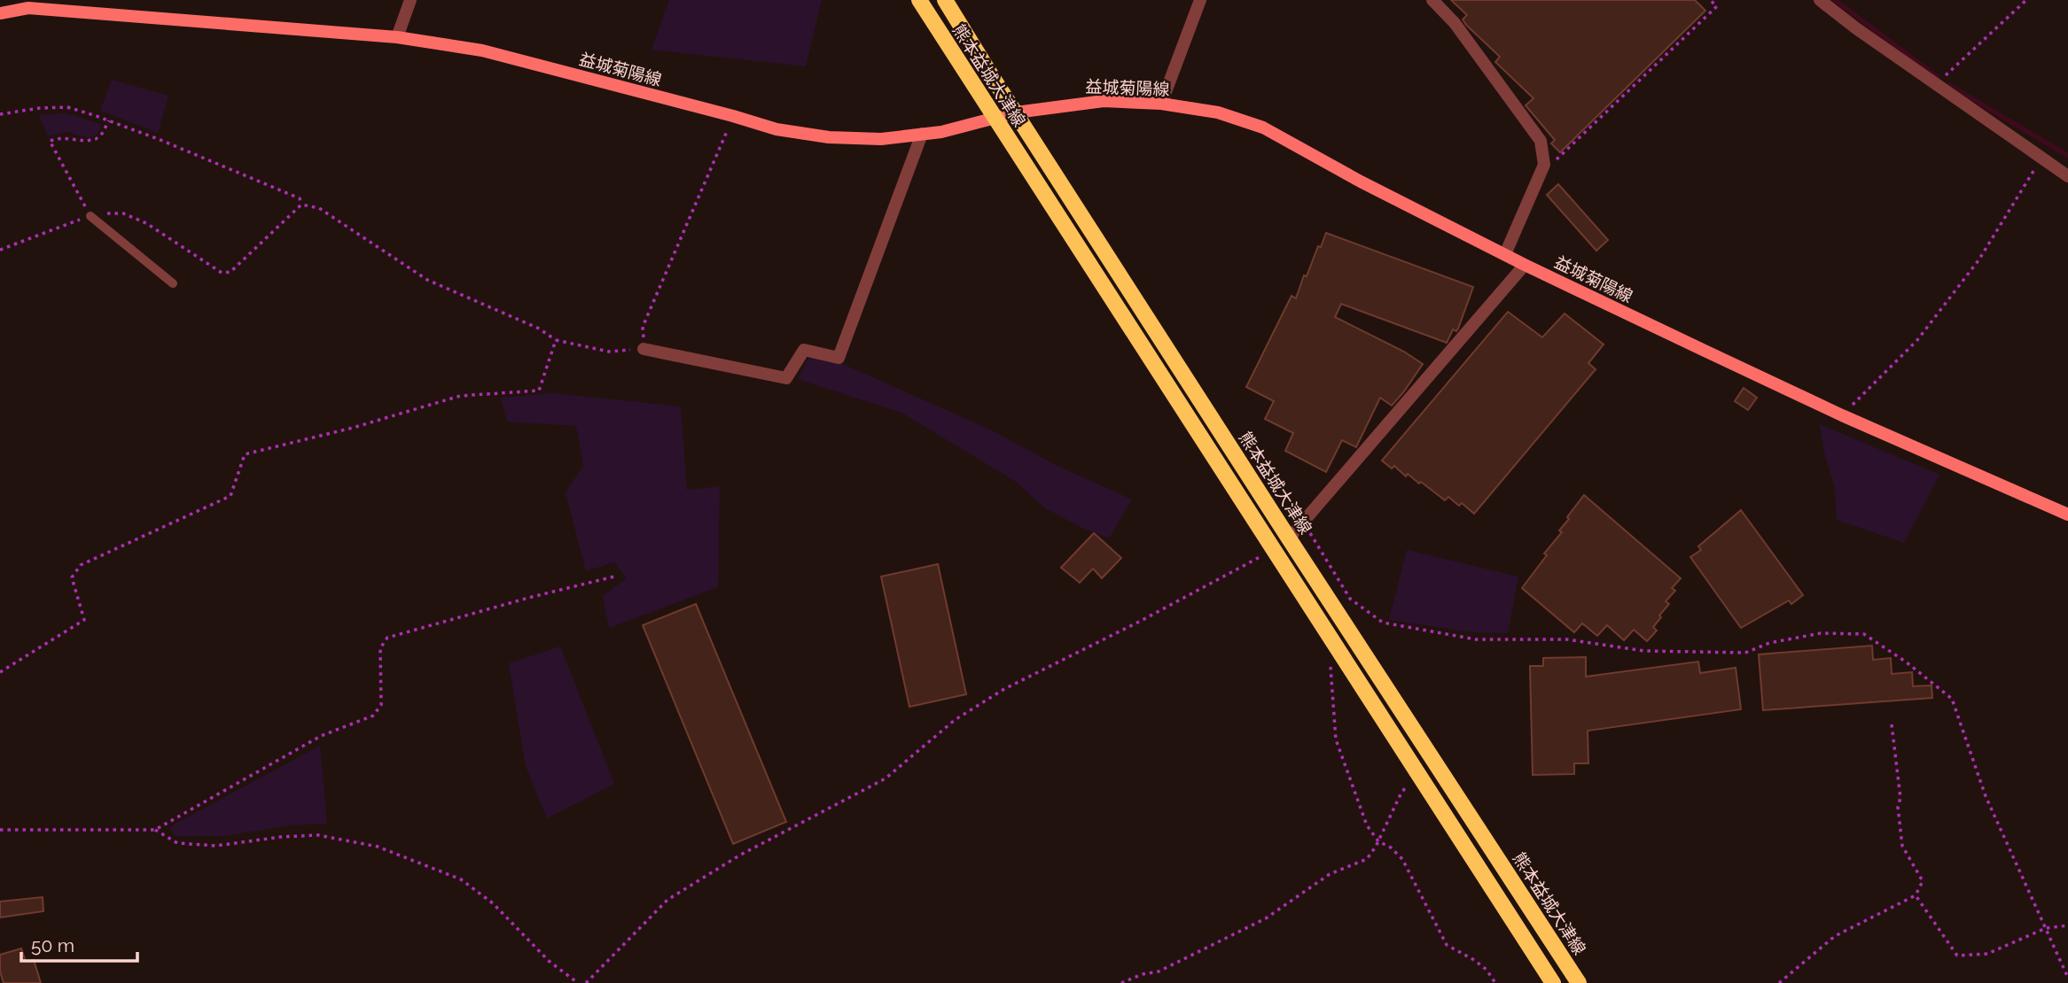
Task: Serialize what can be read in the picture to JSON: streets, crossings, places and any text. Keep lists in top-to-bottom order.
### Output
{
  "streets": {
    "main road": ["益城菊陽線", "熊本益城大津線"]
  },
  "crossings": [
    ["益城菊陽線", "熊本益城大津線"]
  ],
  "scale_bar": "50 m"
}
